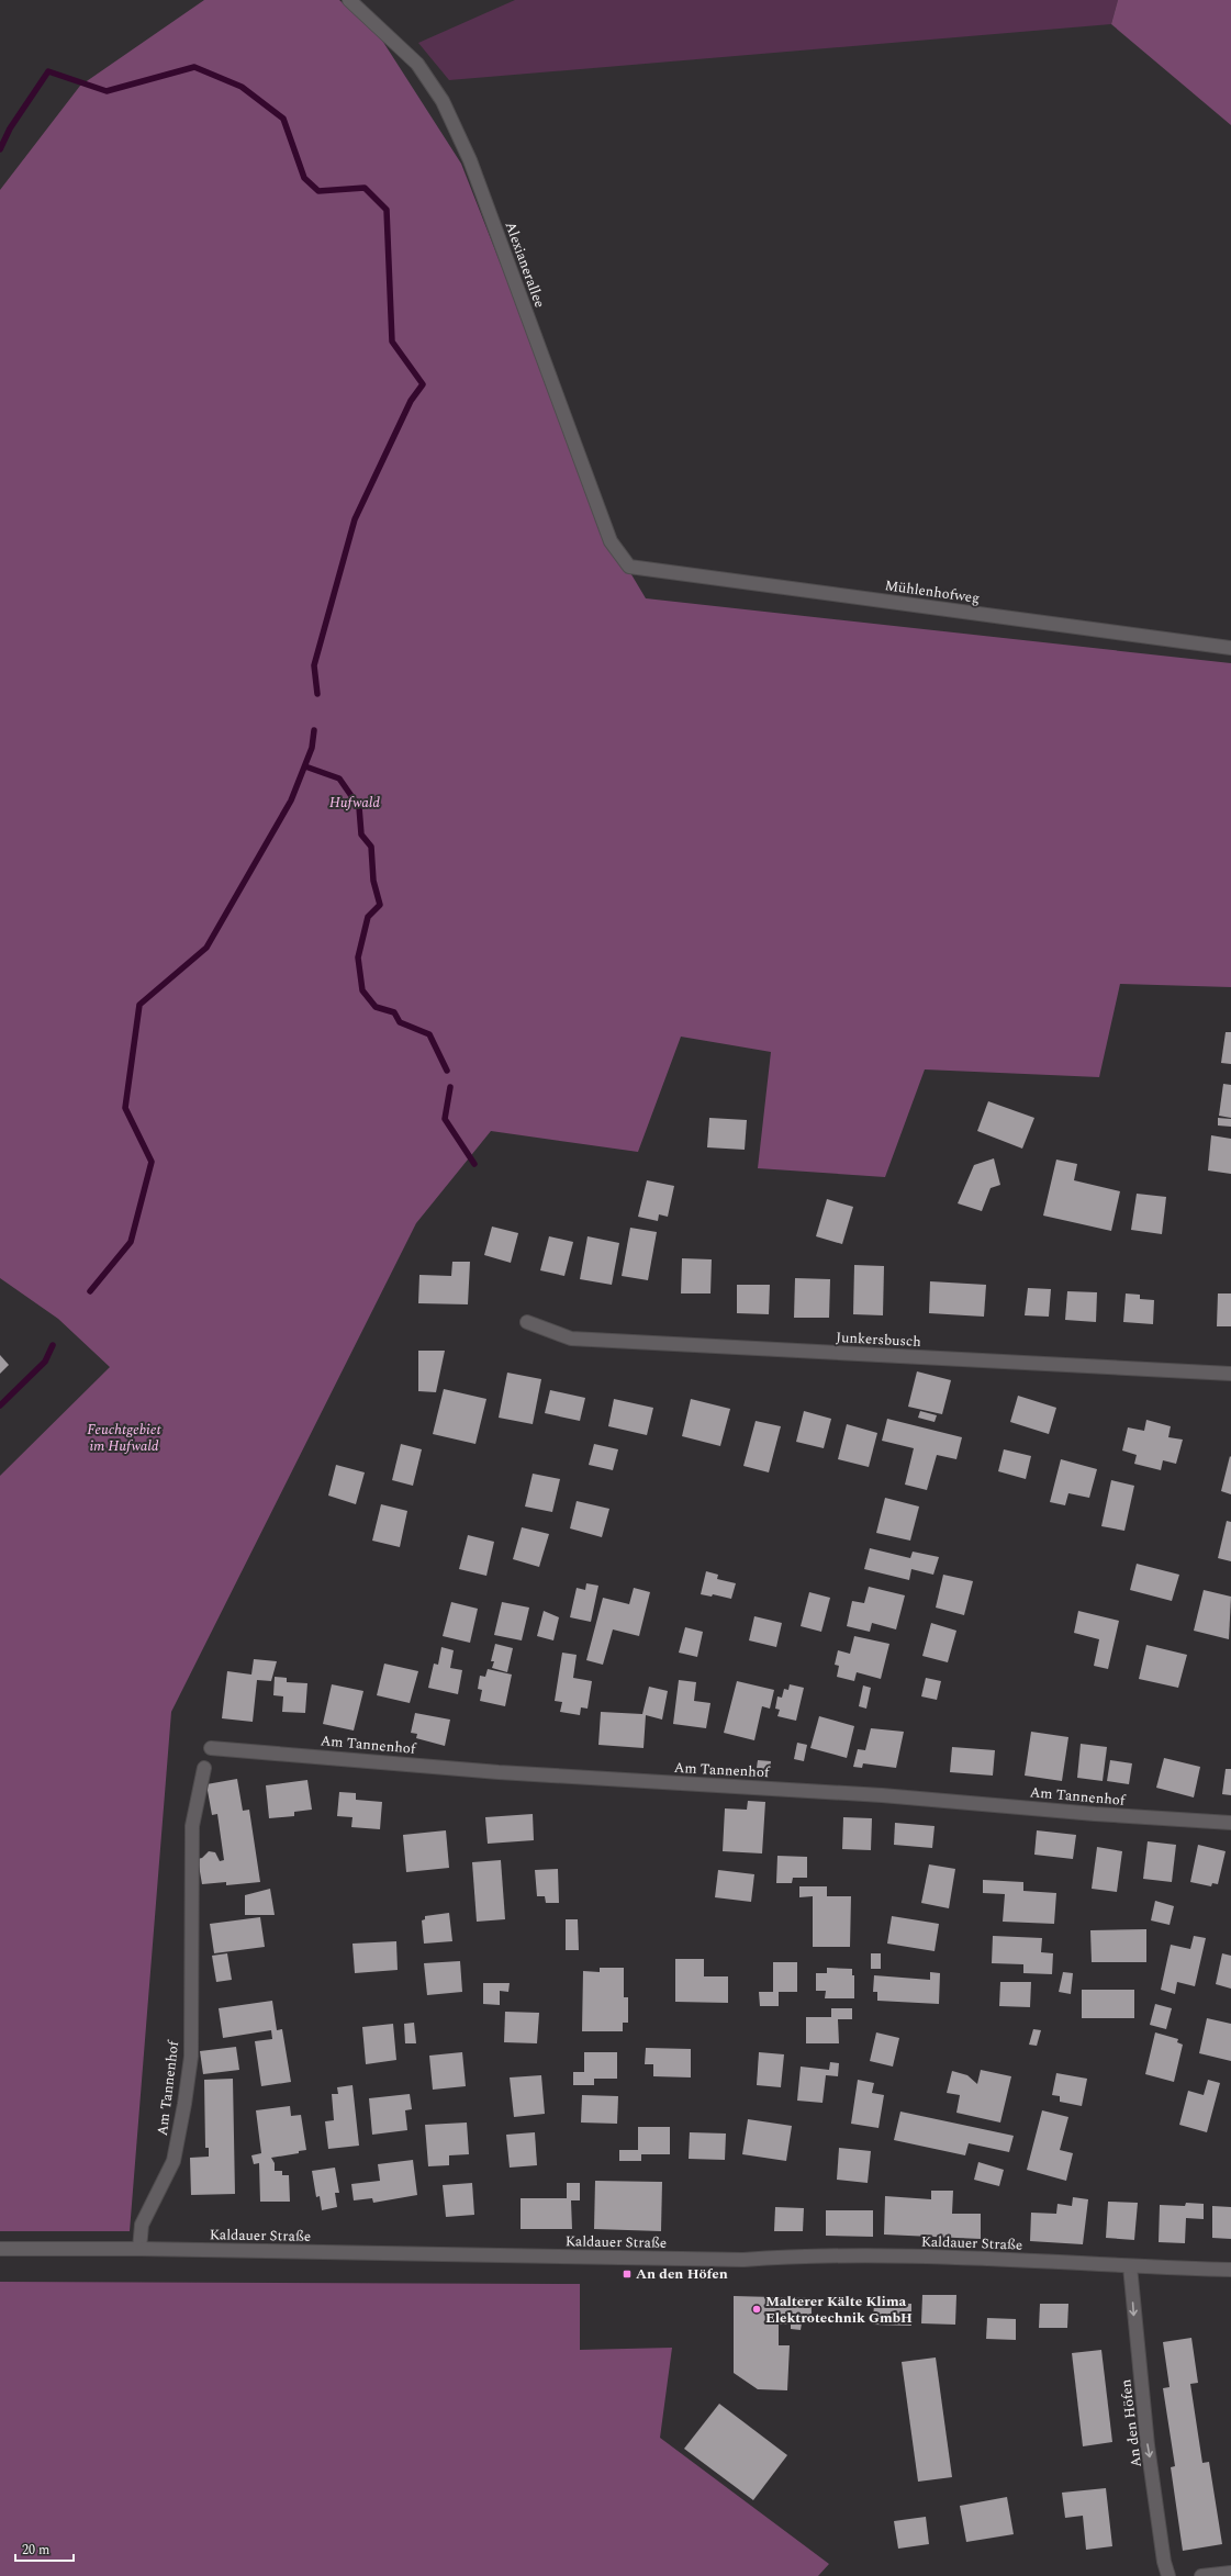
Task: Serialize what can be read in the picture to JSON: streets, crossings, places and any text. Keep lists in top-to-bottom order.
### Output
{
  "streets": {
    "street": [
      "Alexianerallee",
      "Mühlenhofweg",
      "Junkersbusch",
      "Am Tannenhof",
      "Kaldauer Straße",
      "An den Höfen"
    ]
  },
  "crossings": [
    ["Alexianerallee", "Mühlenhofweg"],
    ["Am Tannenhof", "Kaldauer Straße"],
    ["Kaldauer Straße", "An den Höfen"]
  ],
  "one_way": ["An den Höfen"],
  "parks": ["Hufwald", "Feuchtgebiet im Hufwald"],
  "places": {
    "transit": ["An den Höfen"],
    "other": ["Malterer Kälte Klima Elektrotechnik GmbH"]
  },
  "scale_bar": "20 m"
}
